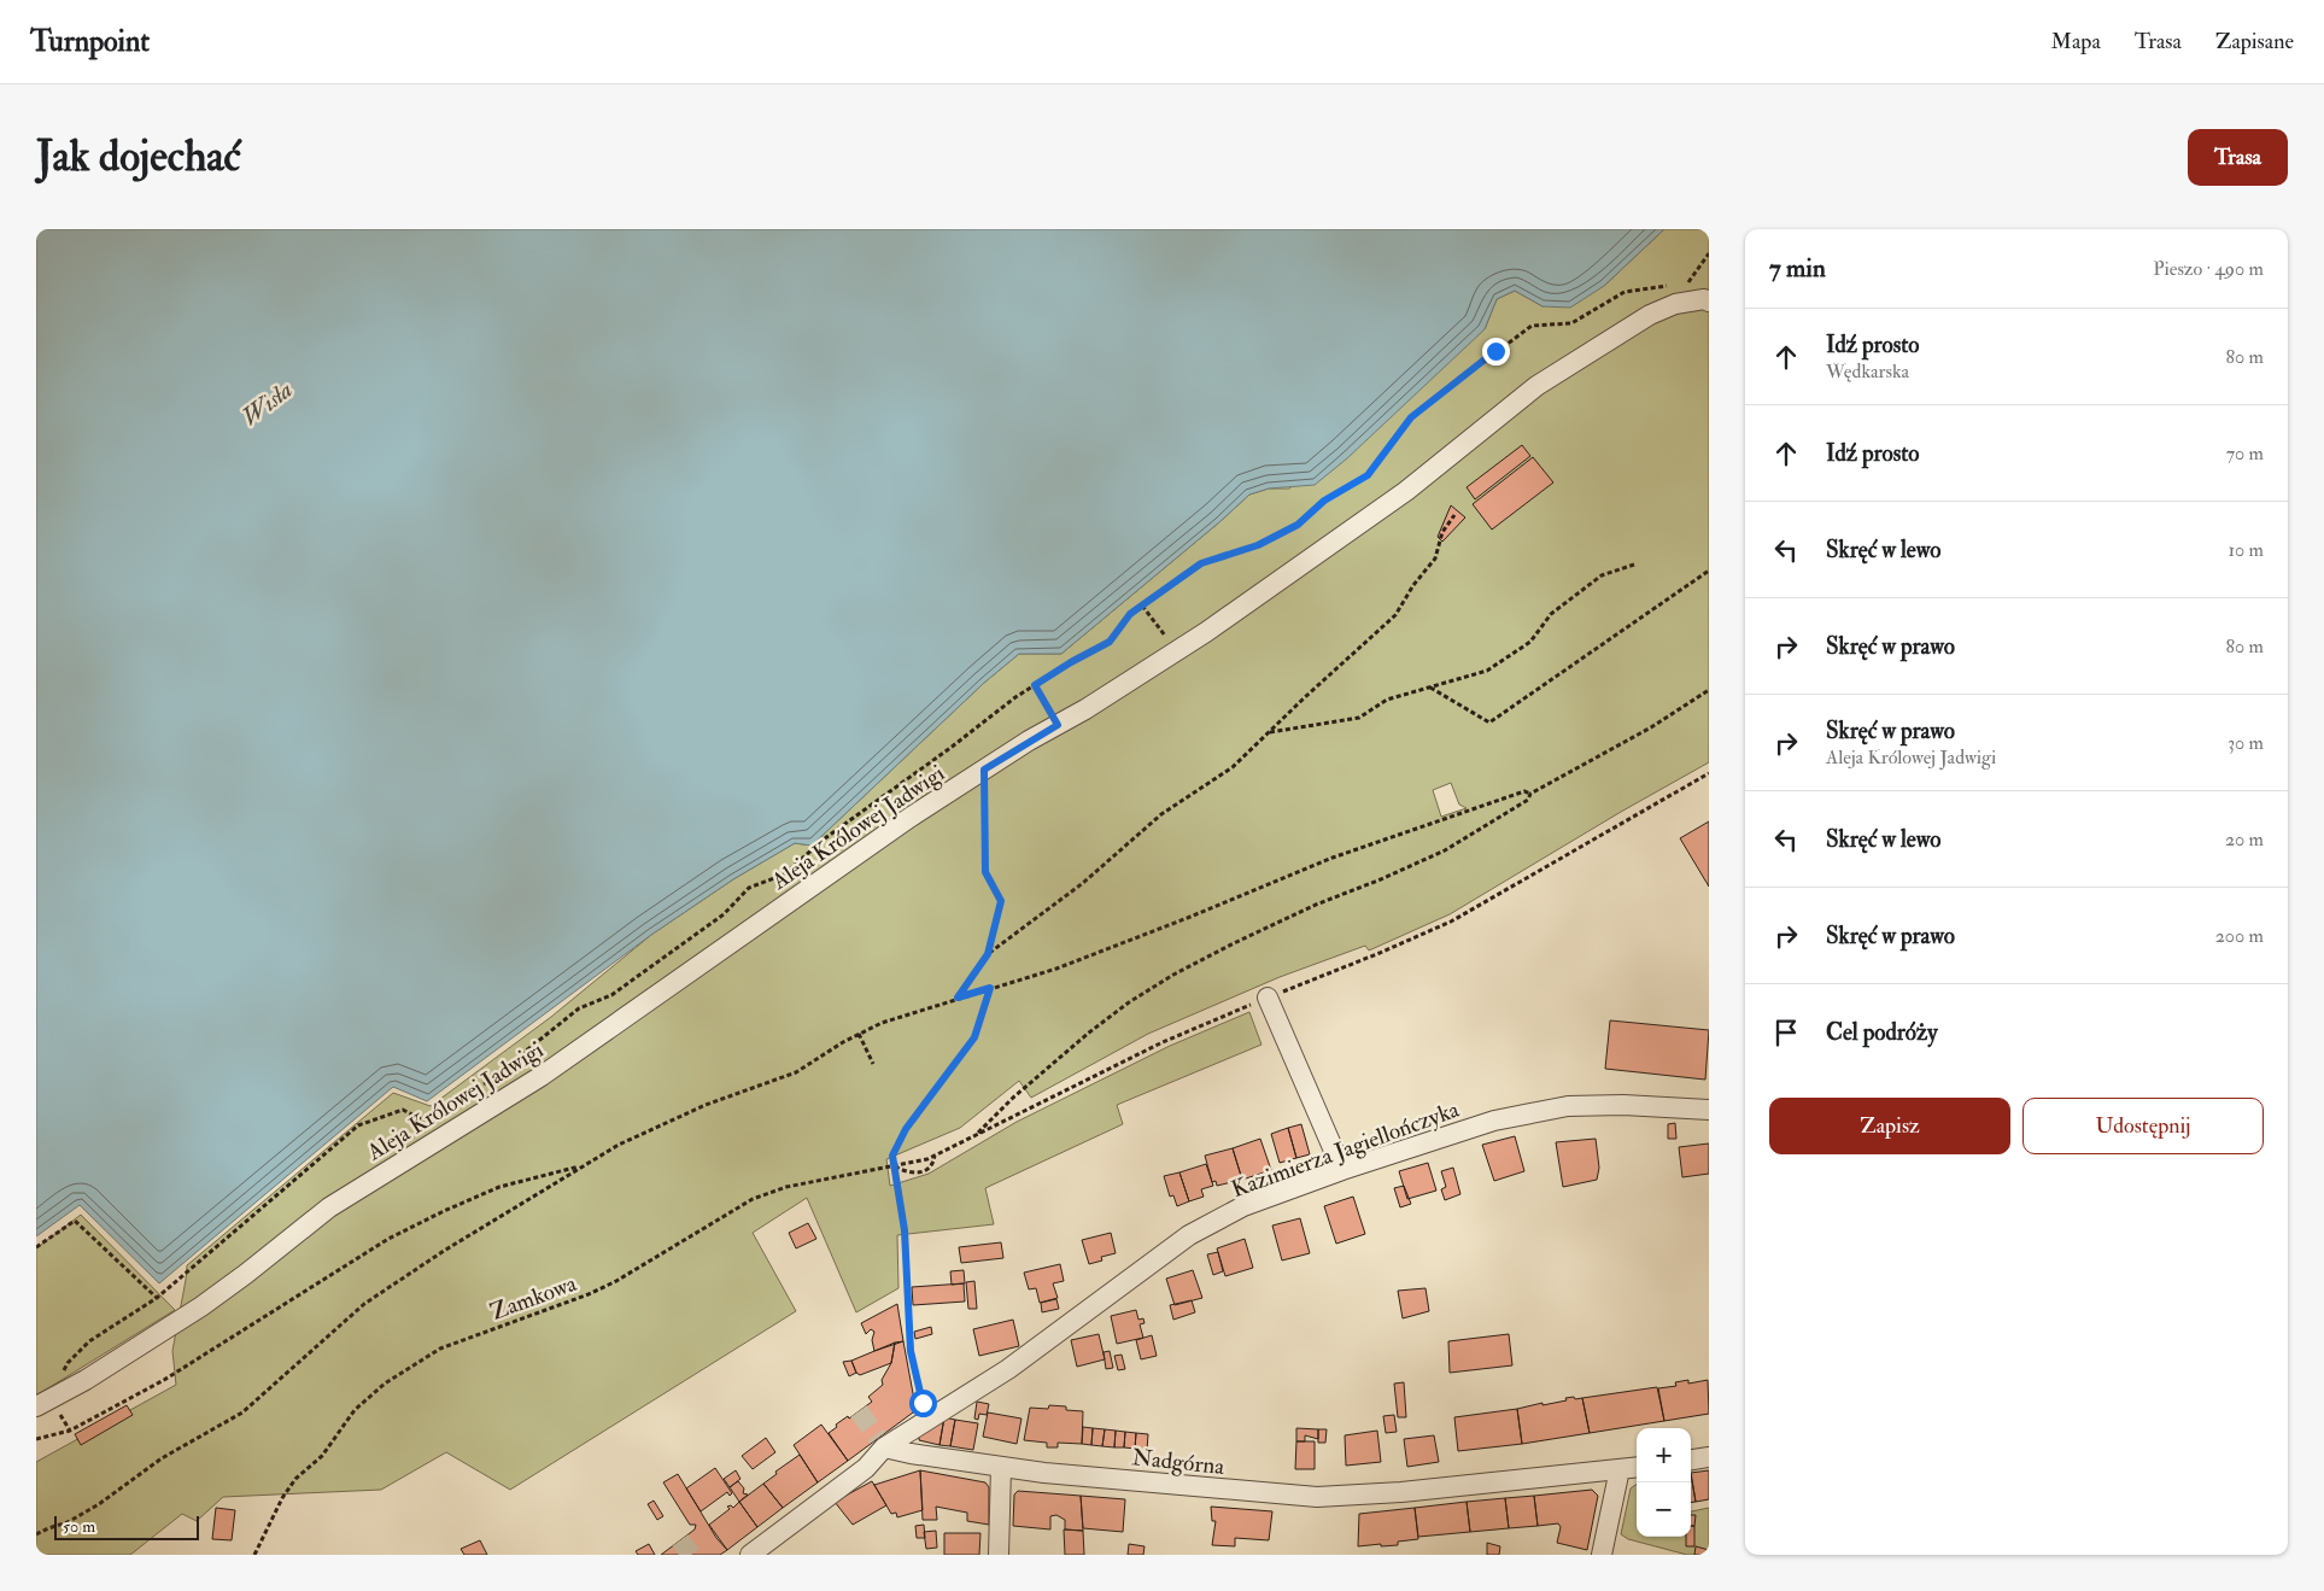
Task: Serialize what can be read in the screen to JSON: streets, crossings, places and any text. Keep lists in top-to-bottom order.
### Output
{
  "streets": {
    "street": ["Aleja Królowej Jadwigi", "Kazimierza Jagiellończyka", "Nadgórna"],
    "path": ["Zamkowa"]
  },
  "crossings": [
    ["Kazimierza Jagiellończyka", "Nadgórna"]
  ],
  "water": ["Wisła"],
  "scale_bar": "50 m",
  "page": {
    "header": "Turnpoint",
    "nav": ["Mapa", "Trasa", "Zapisane"],
    "buttons": [
      "Trasa",
      ["Zapisz", "Udostępnij"]
    ],
    "title": "Jak dojechać",
    "heading": ["7 min", "Pieszo · 490 m"],
    "list": [
      ["Idź prosto", "Wędkarska", "80 m"],
      ["Idź prosto", "70 m"],
      ["Skręć w lewo", "10 m"],
      ["Skręć w prawo", "80 m"],
      ["Skręć w prawo", "Aleja Królowej Jadwigi", "30 m"],
      ["Skręć w lewo", "20 m"],
      ["Skręć w prawo", "200 m"],
      "Cel podróży"
    ],
    "map_buttons": ["+", "−"],
    "scale": "50 m"
  }
}
